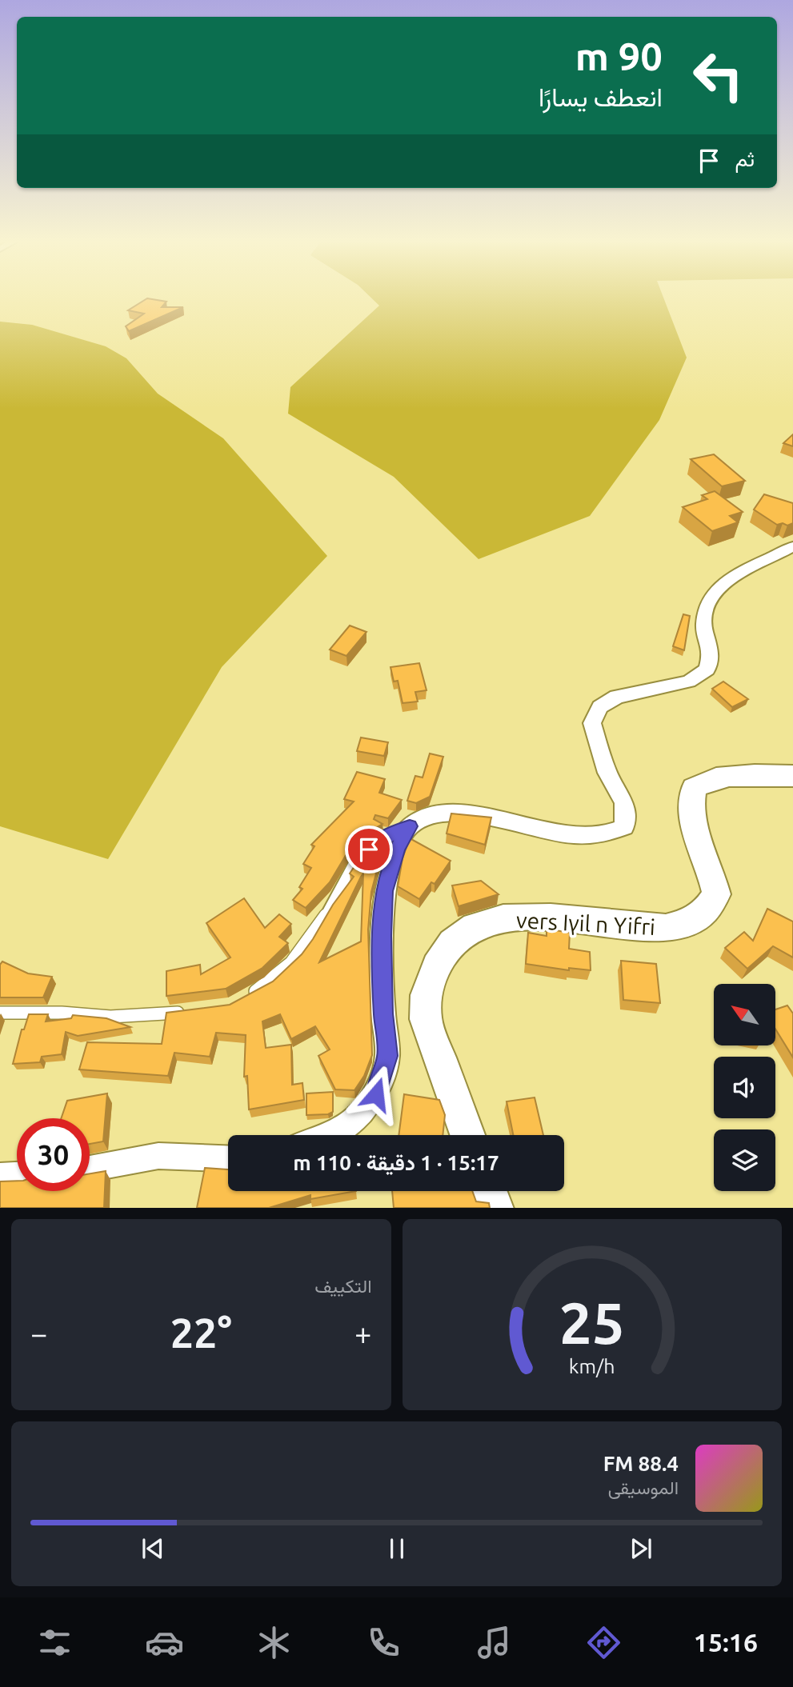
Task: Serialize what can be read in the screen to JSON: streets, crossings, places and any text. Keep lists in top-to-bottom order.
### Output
{
  "streets": {
    "main road": ["vers Iγil n Yifri"]
  },
  "north": "top left",
  "page": {
    "turn": ["90 m", "انعطف يسارًا"],
    "then": "ثم",
    "limit": "30",
    "trip": "15:17 · 1 دقيقة · 110 m",
    "tile": "التكييف",
    "heat": ["−", "22°", "+"],
    "song": ["88.4 FM", "الموسيقى"],
    "tabs": "15:16",
    "gauge": ["25", "km/h"]
  }
}
